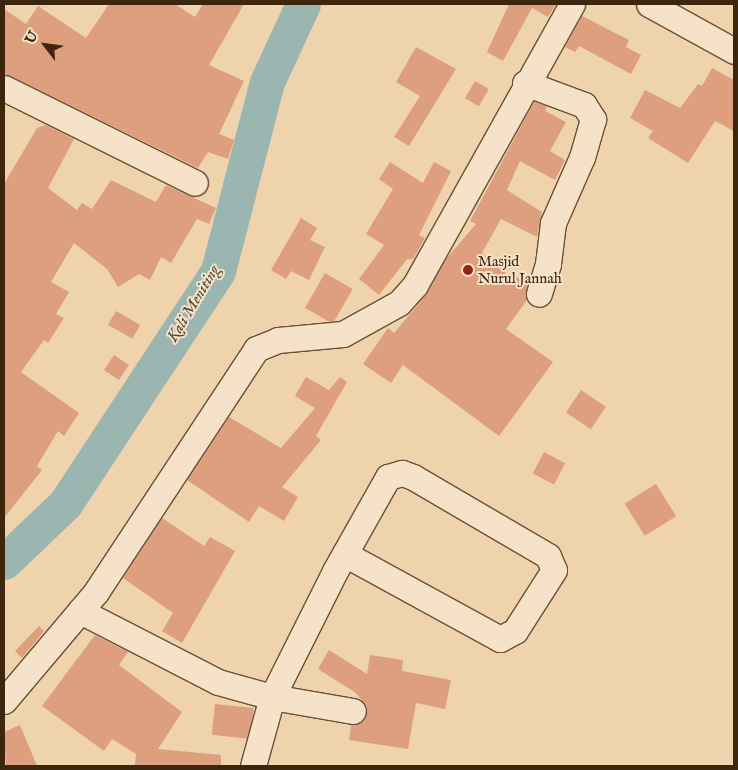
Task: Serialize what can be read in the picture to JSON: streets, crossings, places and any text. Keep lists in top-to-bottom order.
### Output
{
  "water": ["Kali Meniting"],
  "places": ["Masjid Nurul Jannah"],
  "north": "top left"
}
